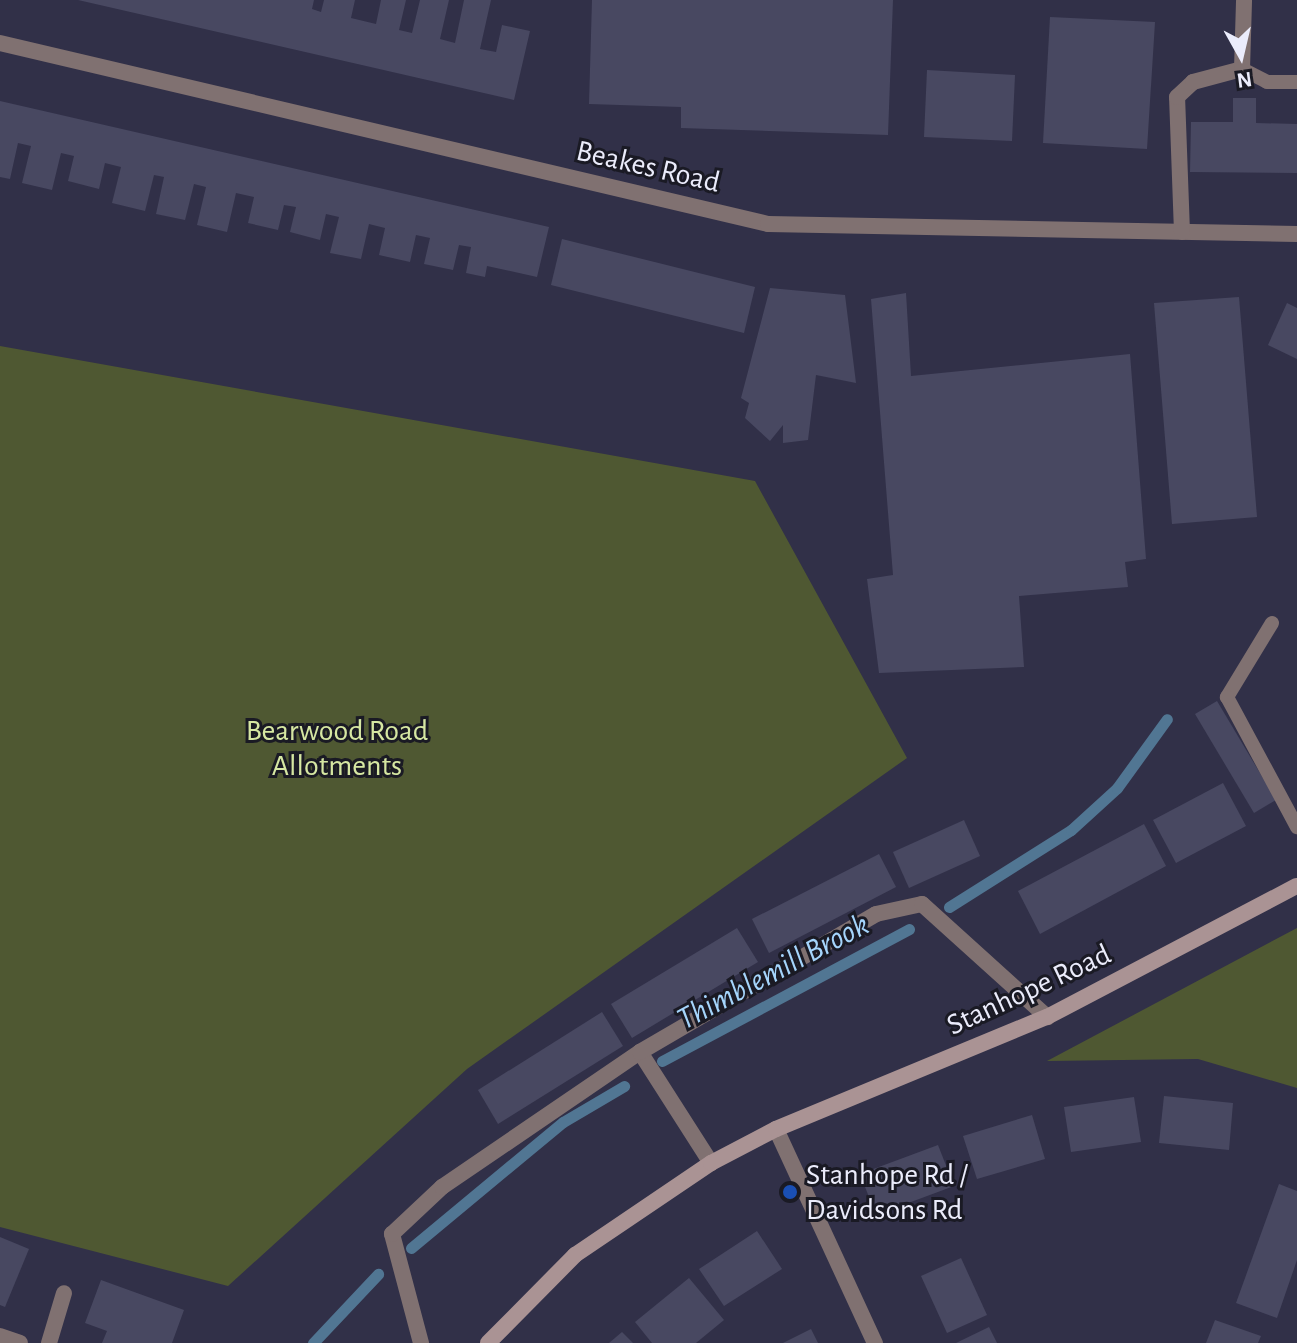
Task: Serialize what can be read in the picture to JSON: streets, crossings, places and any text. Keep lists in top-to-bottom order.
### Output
{
  "streets": {
    "street": ["Beakes Road", "Stanhope Road"]
  },
  "water": ["Thimblemill Brook"],
  "parks": ["Bearwood Road Allotments"],
  "places": ["Stanhope Rd / Davidsons Rd"],
  "north": "bottom"
}
